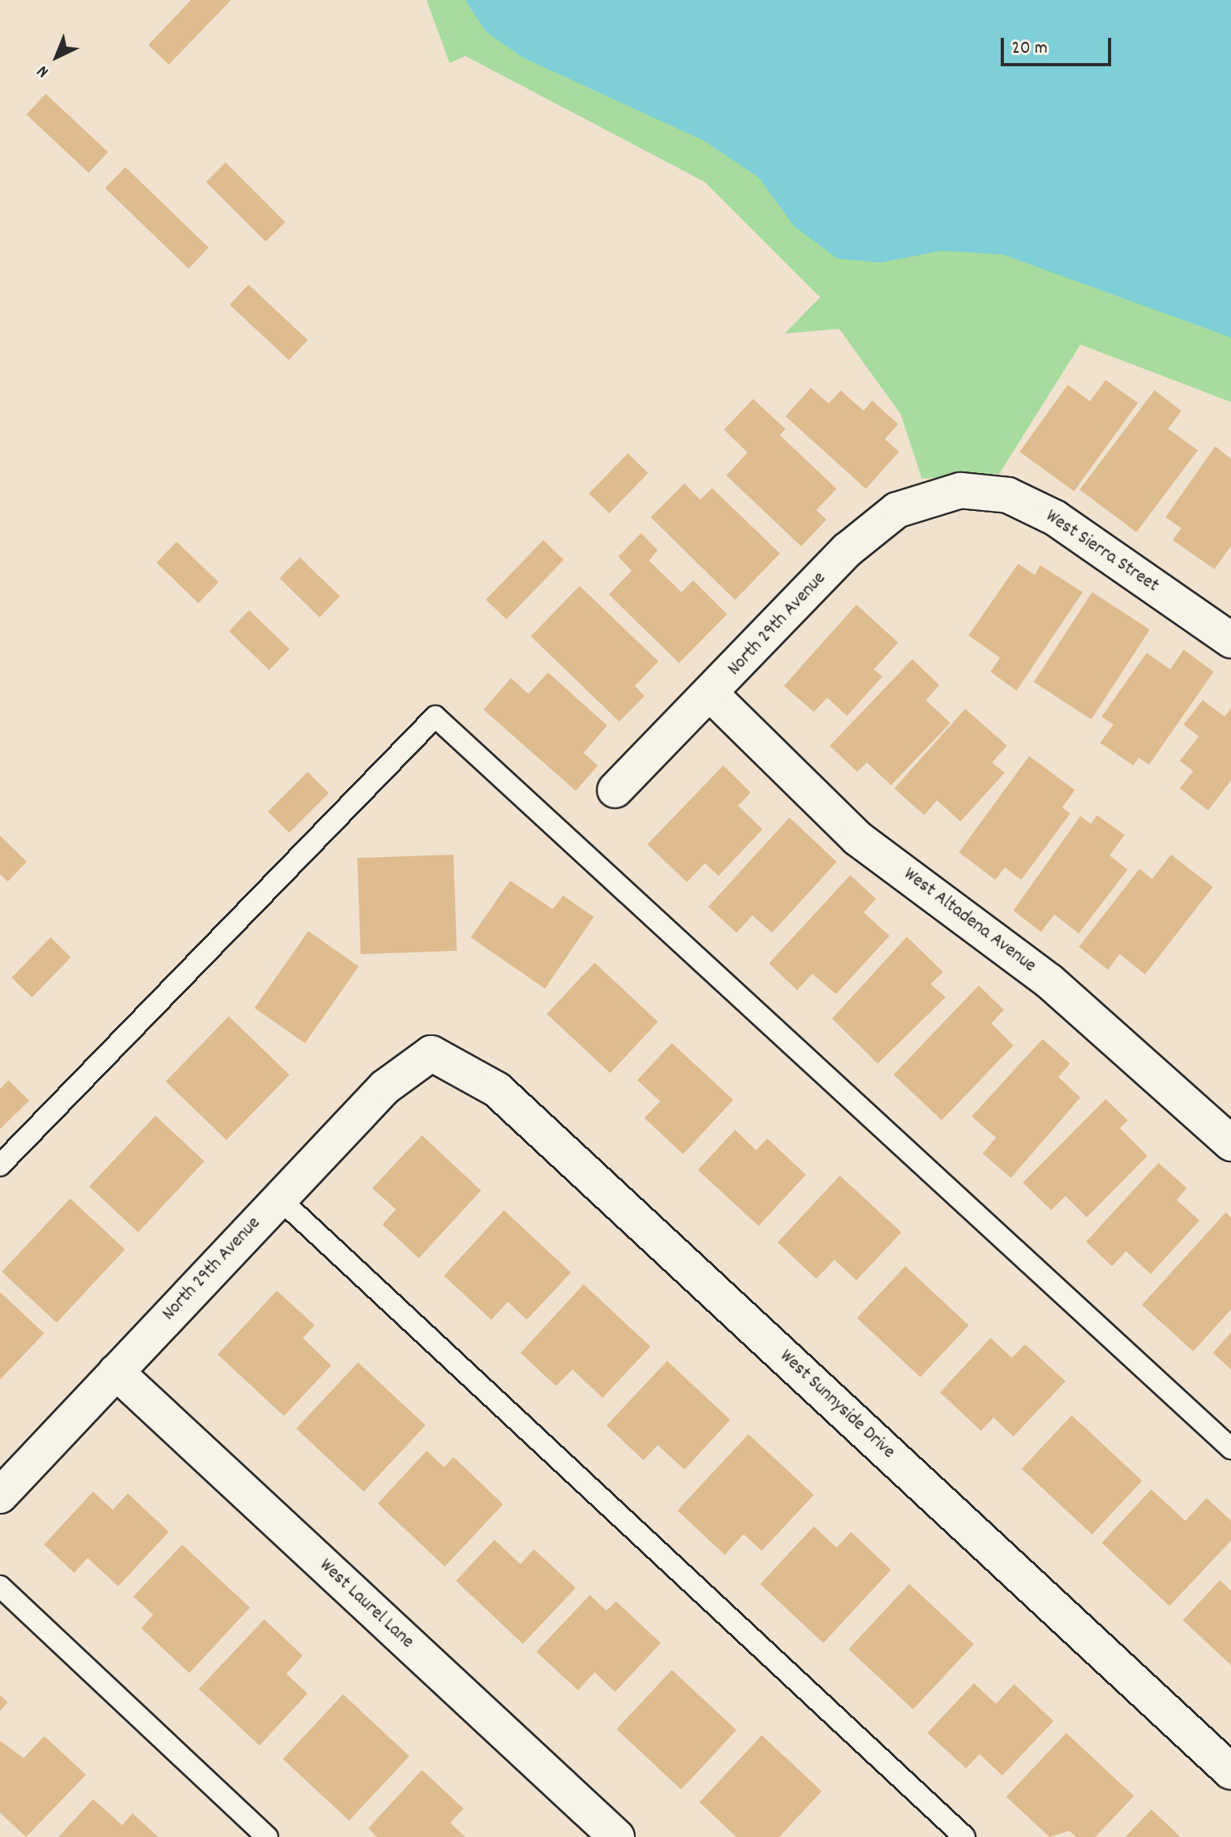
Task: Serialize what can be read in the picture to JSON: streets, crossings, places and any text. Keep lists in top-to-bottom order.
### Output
{
  "streets": {
    "street": [
      "West Sierra Street",
      "North 29th Avenue",
      "West Altadena Avenue",
      "West Sunnyside Drive",
      "West Laurel Lane"
    ]
  },
  "crossings": [
    ["West Sierra Street", "North 29th Avenue"],
    ["North 29th Avenue", "West Altadena Avenue"],
    ["North 29th Avenue", "West Sunnyside Drive"],
    ["North 29th Avenue", "West Laurel Lane"]
  ],
  "scale_bar": "20 m",
  "north": "bottom left"
}
